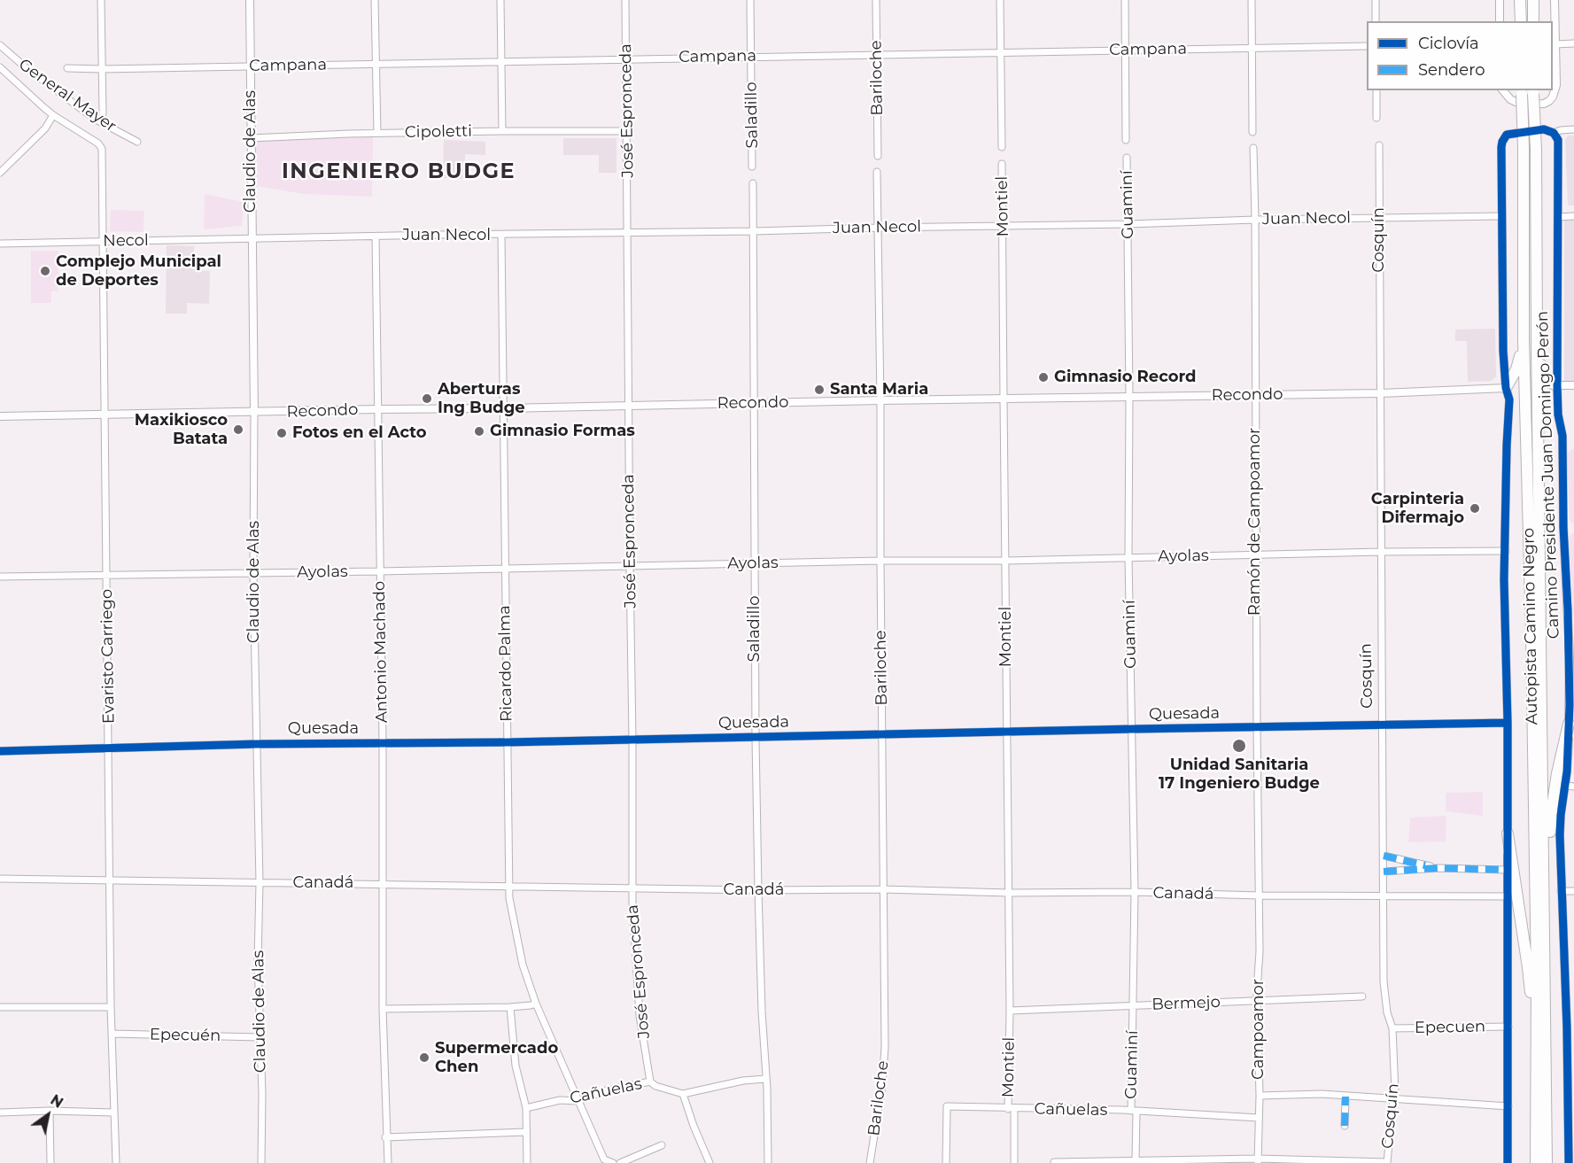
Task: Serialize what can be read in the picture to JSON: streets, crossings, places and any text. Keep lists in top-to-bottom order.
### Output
{
  "streets": {
    "highway": ["Autopista Camino Negro"],
    "street": [
      "Campana",
      "Bariloche",
      "General Mayer",
      "José Espronceda",
      "Saladillo",
      "Cipoletti",
      "Claudio de Alas",
      "Guaminí",
      "Montiel",
      "Juan Necol",
      "Cosquín",
      "Necol",
      "Recondo",
      "Camino Presidente Juan Domingo Perón",
      "Ramón de Campoamor",
      "Ayolas",
      "Antonio Machado",
      "Evaristo Carriego",
      "Ricardo Palma",
      "Quesada",
      "Canadá",
      "Bermejo",
      "Epecuen",
      "Campoamor",
      "Epecuén",
      "Cañuelas"
    ]
  },
  "crossings": [
    ["Campana", "Bariloche"],
    ["Campana", "José Espronceda"],
    ["Campana", "Saladillo"],
    ["Campana", "Claudio de Alas"],
    ["Bariloche", "Juan Necol"],
    ["Bariloche", "Recondo"],
    ["Bariloche", "Ayolas"],
    ["Bariloche", "Quesada"],
    ["Bariloche", "Canadá"],
    ["José Espronceda", "Cipoletti"],
    ["José Espronceda", "Juan Necol"],
    ["José Espronceda", "Recondo"],
    ["José Espronceda", "Ayolas"],
    ["José Espronceda", "Quesada"],
    ["José Espronceda", "Canadá"],
    ["José Espronceda", "Cañuelas"],
    ["Saladillo", "Juan Necol"],
    ["Saladillo", "Recondo"],
    ["Saladillo", "Ayolas"],
    ["Saladillo", "Quesada"],
    ["Saladillo", "Canadá"],
    ["Cipoletti", "Claudio de Alas"],
    ["Claudio de Alas", "Juan Necol"],
    ["Claudio de Alas", "Necol"],
    ["Claudio de Alas", "Recondo"],
    ["Claudio de Alas", "Ayolas"],
    ["Claudio de Alas", "Quesada"],
    ["Claudio de Alas", "Canadá"],
    ["Claudio de Alas", "Epecuén"],
    ["Guaminí", "Juan Necol"],
    ["Guaminí", "Recondo"],
    ["Guaminí", "Ayolas"],
    ["Guaminí", "Quesada"],
    ["Guaminí", "Canadá"],
    ["Guaminí", "Bermejo"],
    ["Guaminí", "Cañuelas"],
    ["Montiel", "Juan Necol"],
    ["Montiel", "Recondo"],
    ["Montiel", "Ayolas"],
    ["Montiel", "Quesada"],
    ["Montiel", "Canadá"],
    ["Montiel", "Bermejo"],
    ["Montiel", "Cañuelas"],
    ["Juan Necol", "Cosquín"],
    ["Juan Necol", "Necol"],
    ["Juan Necol", "Ramón de Campoamor"],
    ["Juan Necol", "Antonio Machado"],
    ["Juan Necol", "Ricardo Palma"],
    ["Cosquín", "Recondo"],
    ["Cosquín", "Ayolas"],
    ["Cosquín", "Quesada"],
    ["Cosquín", "Canadá"],
    ["Cosquín", "Epecuen"],
    ["Necol", "Evaristo Carriego"],
    ["Recondo", "Ramón de Campoamor"],
    ["Recondo", "Antonio Machado"],
    ["Recondo", "Evaristo Carriego"],
    ["Recondo", "Ricardo Palma"],
    ["Ramón de Campoamor", "Ayolas"],
    ["Ramón de Campoamor", "Quesada"],
    ["Ramón de Campoamor", "Canadá"],
    ["Ramón de Campoamor", "Campoamor"],
    ["Ayolas", "Antonio Machado"],
    ["Ayolas", "Evaristo Carriego"],
    ["Ayolas", "Ricardo Palma"],
    ["Antonio Machado", "Quesada"],
    ["Antonio Machado", "Canadá"],
    ["Evaristo Carriego", "Quesada"],
    ["Evaristo Carriego", "Canadá"],
    ["Evaristo Carriego", "Epecuén"],
    ["Ricardo Palma", "Quesada"],
    ["Ricardo Palma", "Canadá"],
    ["Ricardo Palma", "Cañuelas"],
    ["Canadá", "Campoamor"],
    ["Bermejo", "Campoamor"],
    ["Campoamor", "Cañuelas"]
  ],
  "districts": ["INGENIERO BUDGE"],
  "places": [
    "Complejo Municipal de Deportes",
    "Gimnasio Record",
    "Santa Maria",
    "Aberturas Ing Budge",
    "Maxikiosco Batata",
    "Gimnasio Formas",
    "Fotos en el Acto",
    "Carpinteria Difermajo",
    "Unidad Sanitaria 17 Ingeniero Budge",
    "Supermercado Chen"
  ],
  "legend": ["Ciclovía", "Sendero"],
  "north": "top right"
}
